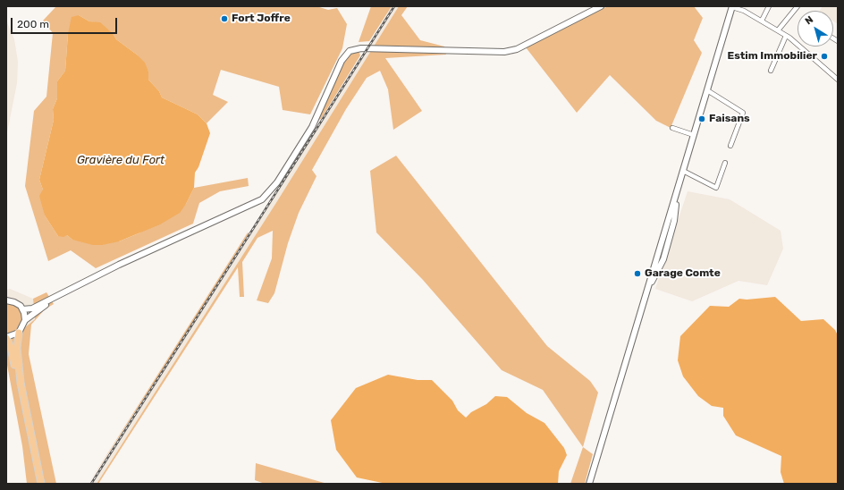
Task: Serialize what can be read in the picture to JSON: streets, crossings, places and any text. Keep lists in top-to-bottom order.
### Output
{
  "water": ["Gravière du Fort"],
  "places": [
    "Fort Joffre",
    "Estim Immobilier",
    "Faisans",
    "Garage Comte"
  ],
  "scale_bar": "200 m",
  "north": "top left"
}
